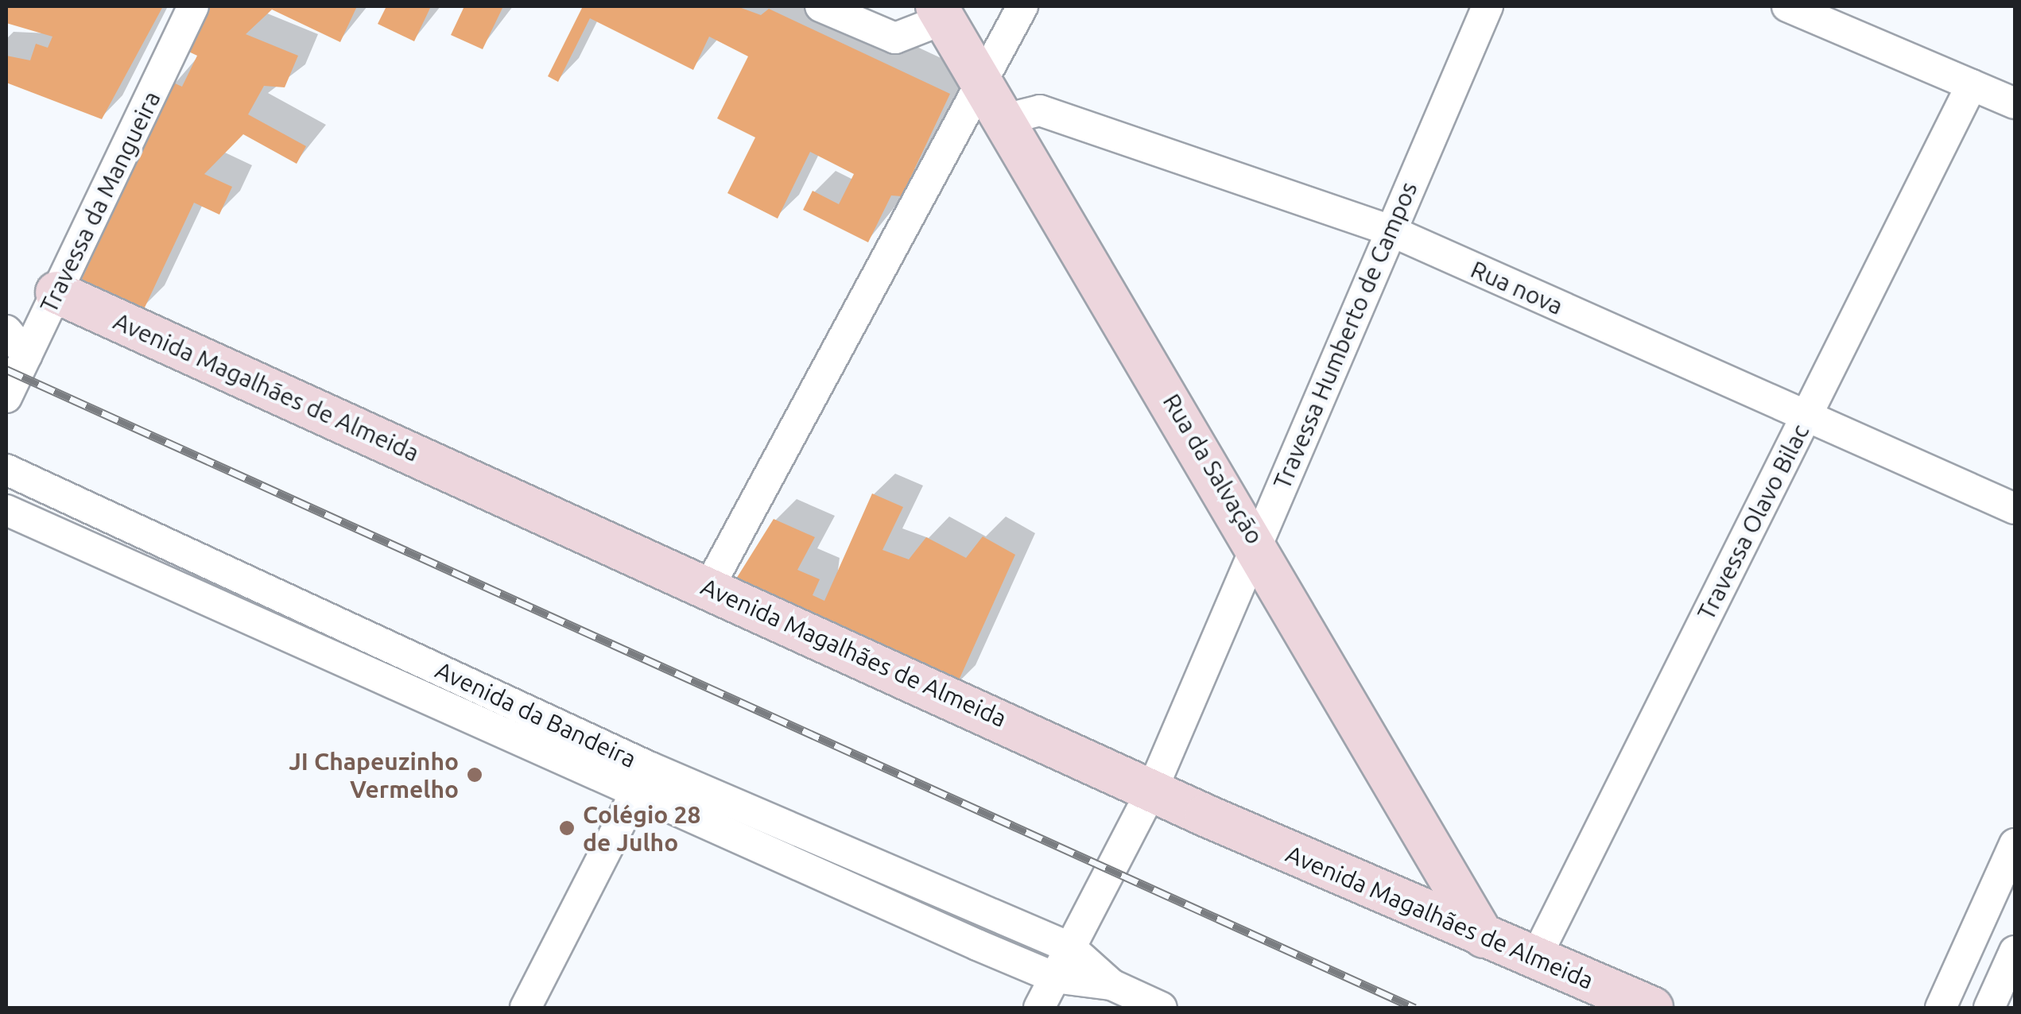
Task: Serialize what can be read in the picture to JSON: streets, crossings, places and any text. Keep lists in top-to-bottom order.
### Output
{
  "streets": {
    "street": [
      "Travessa da Mangueira",
      "Rua nova",
      "Travessa Humberto de Campos",
      "Avenida Magalhães de Almeida",
      "Rua da Salvação",
      "Travessa Olavo Bilac",
      "Avenida da Bandeira"
    ]
  },
  "crossings": [
    ["Travessa da Mangueira", "Avenida Magalhães de Almeida"],
    ["Rua nova", "Travessa Humberto de Campos"],
    ["Rua nova", "Rua da Salvação"],
    ["Rua nova", "Travessa Olavo Bilac"],
    ["Travessa Humberto de Campos", "Avenida Magalhães de Almeida"],
    ["Travessa Humberto de Campos", "Rua da Salvação"],
    ["Travessa Humberto de Campos", "Avenida da Bandeira"],
    ["Avenida Magalhães de Almeida", "Rua da Salvação"],
    ["Avenida Magalhães de Almeida", "Travessa Olavo Bilac"]
  ],
  "places": ["JI Chapeuzinho Vermelho", "Colégio 28 de Julho"]
}
